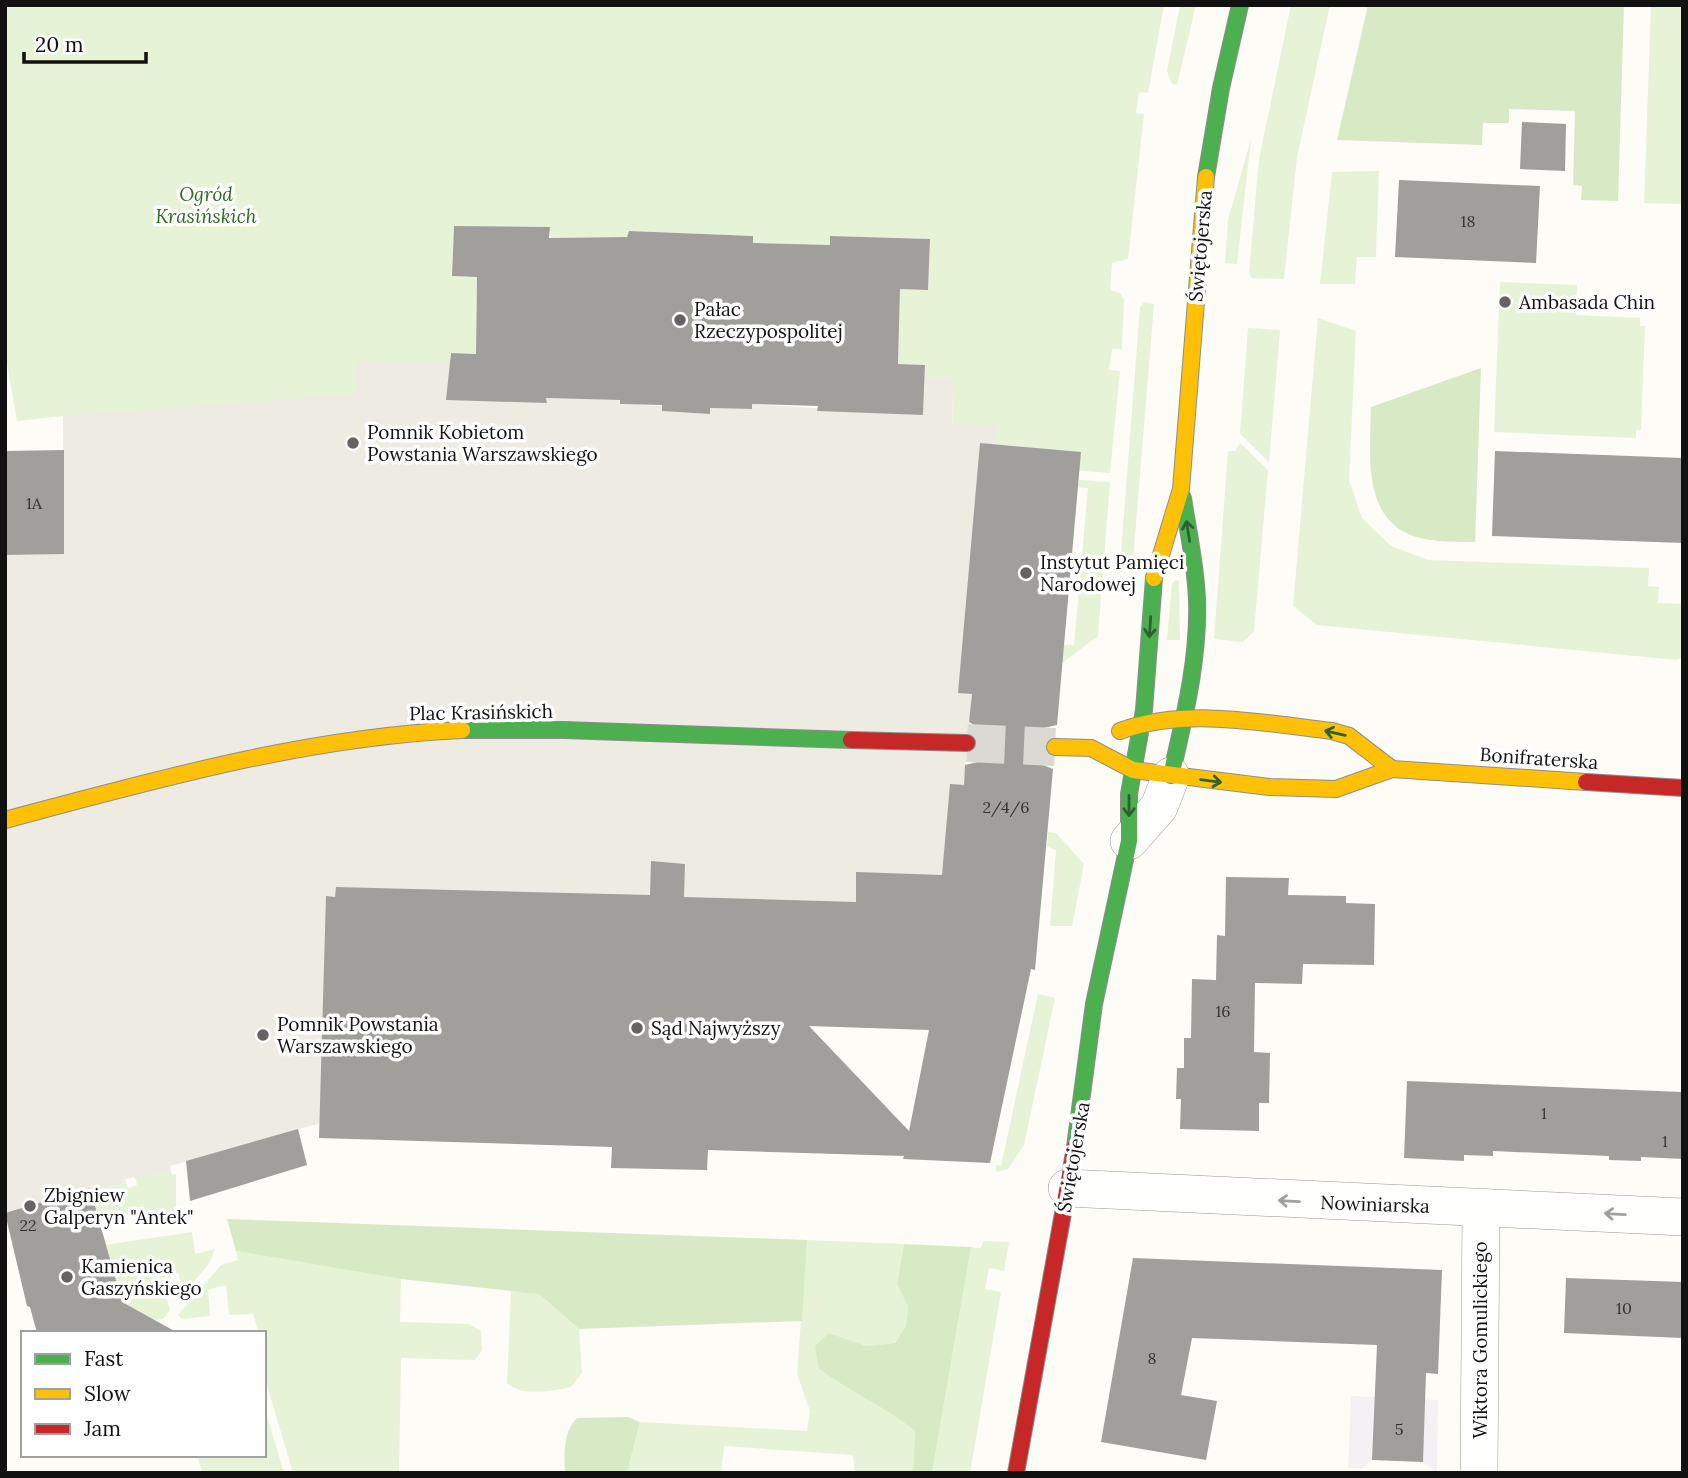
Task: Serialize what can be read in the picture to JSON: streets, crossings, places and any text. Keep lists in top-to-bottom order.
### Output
{
  "streets": {
    "street": [
      "Świętojerska",
      "Plac Krasińskich",
      "Bonifraterska",
      "Nowiniarska",
      "Wiktora Gomulickiego"
    ]
  },
  "crossings": [
    ["Świętojerska", "Bonifraterska"],
    ["Świętojerska", "Nowiniarska"],
    ["Nowiniarska", "Wiktora Gomulickiego"]
  ],
  "one_way": ["Nowiniarska"],
  "parks": ["Ogród Krasińskich"],
  "places": [
    "Ambasada Chin",
    "Pałac Rzeczypospolitej",
    "Pomnik Kobietom Powstania Warszawskiego",
    "Instytut Pamięci Narodowej",
    "Sąd Najwyższy",
    "Pomnik Powstania Warszawskiego",
    "Zbigniew Galperyn \"Antek\"",
    "Kamienica Gaszyńskiego"
  ],
  "house_numbers": [
    "18",
    "1A",
    "2/4/6",
    "16",
    "1",
    "1",
    "22",
    "10",
    "8",
    "5"
  ],
  "legend": ["Fast", "Slow", "Jam"],
  "scale_bar": "20 m"
}
